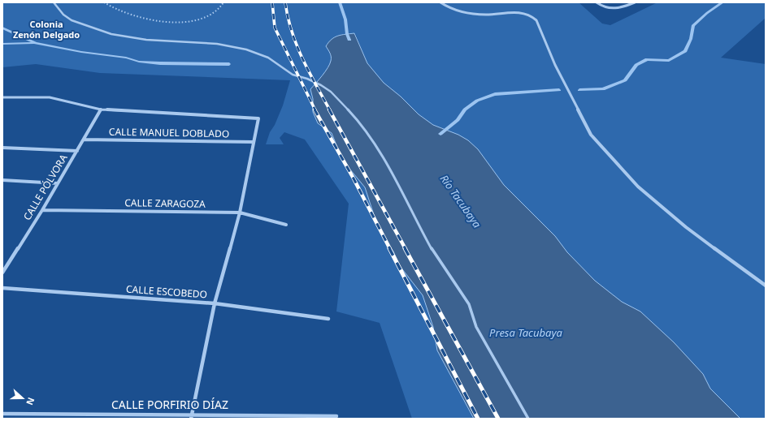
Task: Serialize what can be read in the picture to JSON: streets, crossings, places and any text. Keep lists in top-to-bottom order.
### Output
{
  "streets": {
    "street": [
      "CALLE MANUEL DOBLADO",
      "CALLE PÓLVORA",
      "CALLE ZARAGOZA",
      "CALLE ESCOBEDO",
      "CALLE PORFIRIO DÍAZ"
    ]
  },
  "crossings": [
    ["CALLE MANUEL DOBLADO", "CALLE PÓLVORA"],
    ["CALLE PÓLVORA", "CALLE ZARAGOZA"]
  ],
  "districts": ["Colonia Zenón Delgado"],
  "water": ["Río Tacubaya", "Presa Tacubaya"],
  "north": "right"
}
